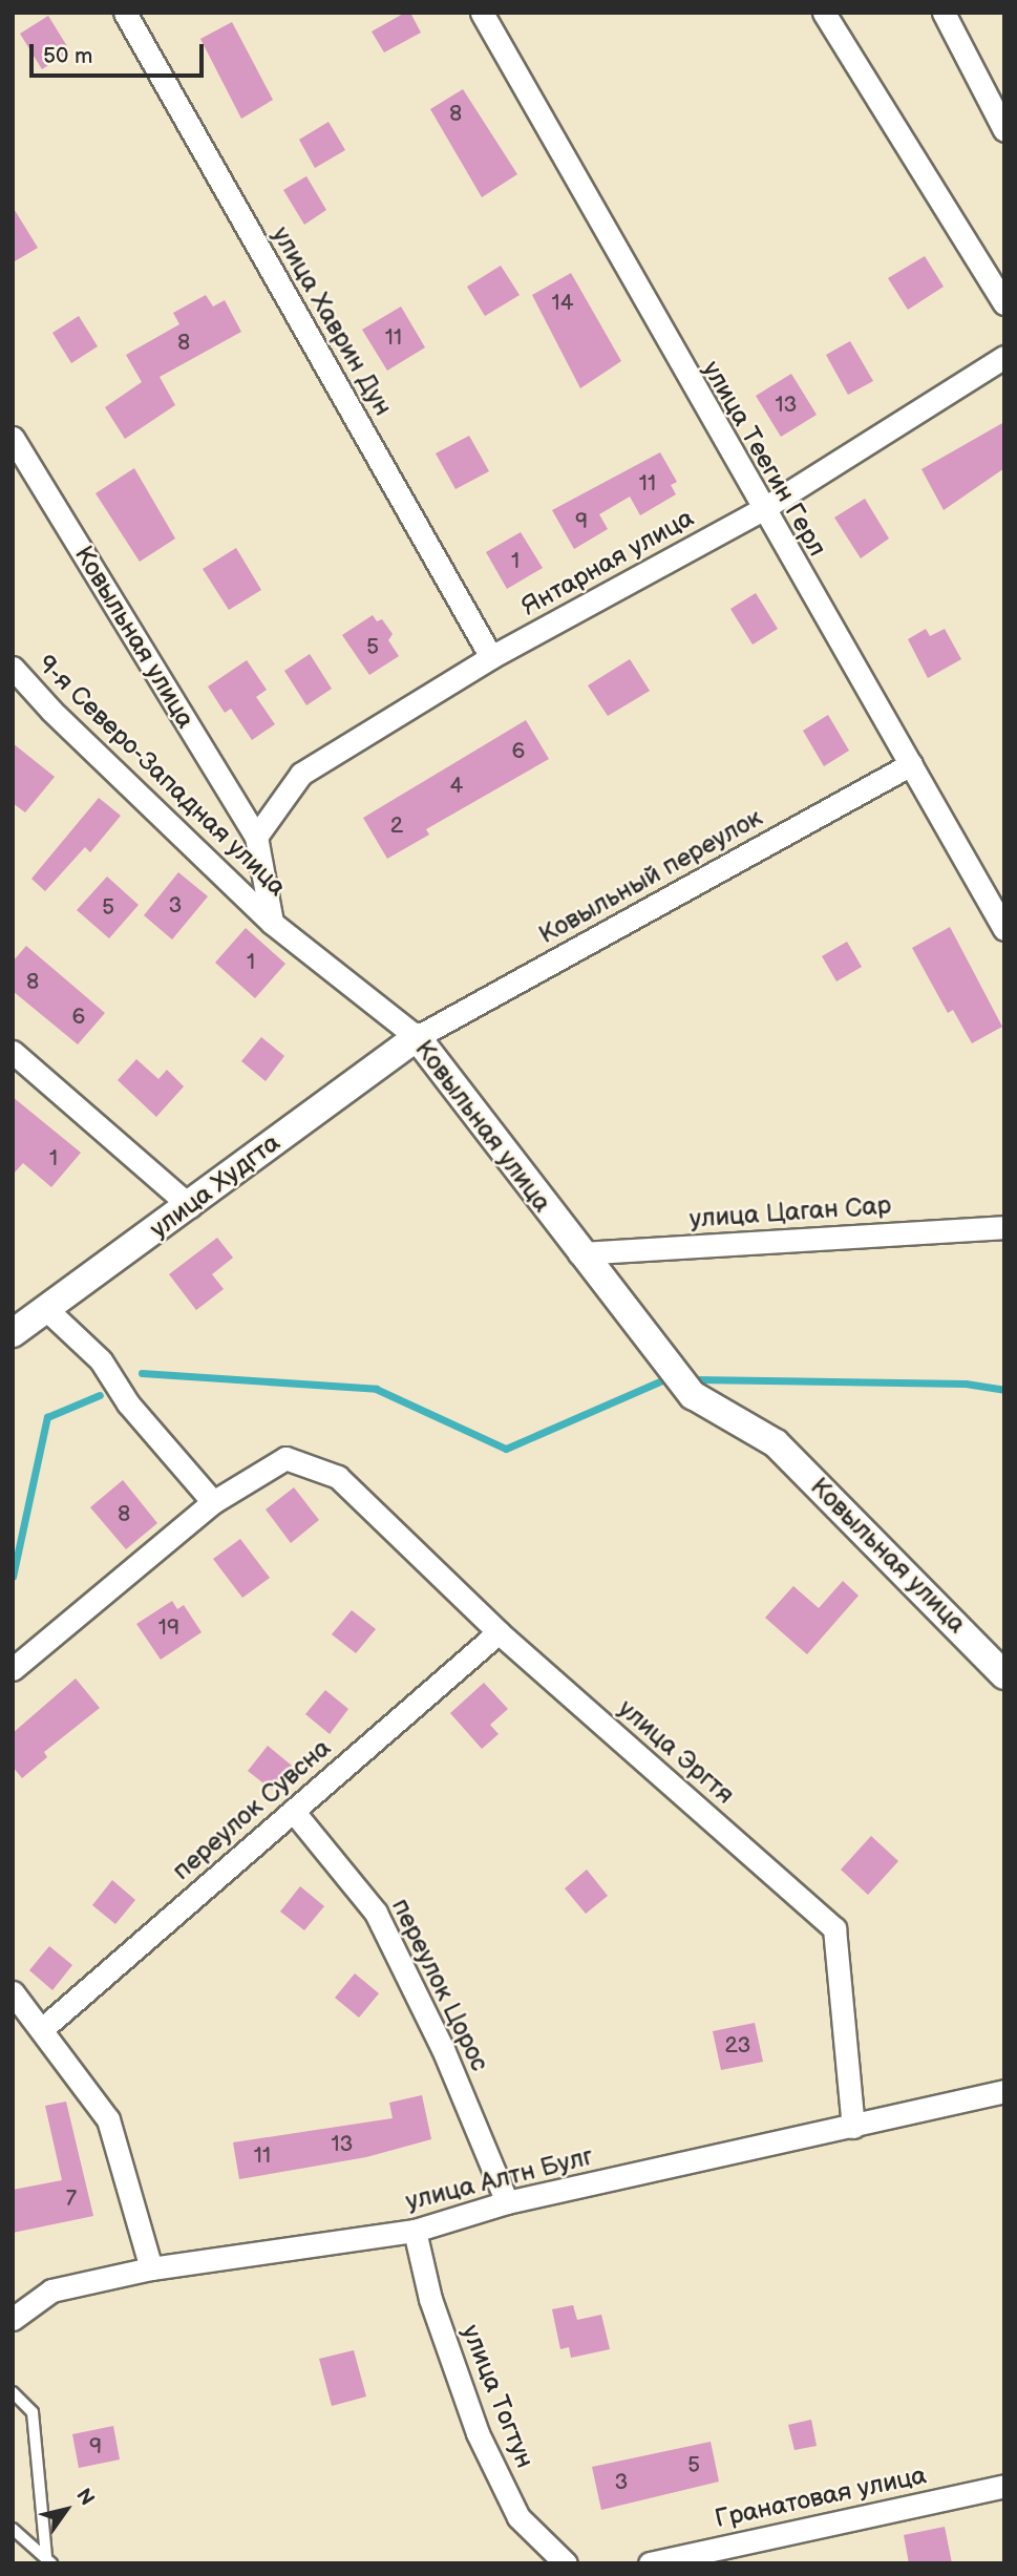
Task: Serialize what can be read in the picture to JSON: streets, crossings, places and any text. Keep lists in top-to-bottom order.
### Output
{
  "streets": {
    "street": [
      "улица Хаврин Дун",
      "улица Теегин Герл",
      "Янтарная улица",
      "Ковыльная улица",
      "9-я Северо-Западная улица",
      "Ковыльный переулок",
      "улица Худгта",
      "улица Цаган Сар",
      "улица Эргтя",
      "переулок Сувсна",
      "переулок Цорос",
      "улица Алтн Булг",
      "улица Тогтун",
      "Гранатовая улица"
    ]
  },
  "crossings": [
    ["улица Хаврин Дун", "Янтарная улица"],
    ["улица Теегин Герл", "Янтарная улица"],
    ["улица Теегин Герл", "Ковыльный переулок"],
    ["Янтарная улица", "Ковыльная улица"],
    ["Ковыльная улица", "9-я Северо-Западная улица"],
    ["Ковыльная улица", "Ковыльный переулок"],
    ["Ковыльная улица", "улица Худгта"],
    ["Ковыльная улица", "улица Цаган Сар"],
    ["Ковыльный переулок", "улица Худгта"],
    ["улица Эргтя", "переулок Сувсна"],
    ["улица Эргтя", "улица Алтн Булг"],
    ["переулок Сувсна", "переулок Цорос"],
    ["переулок Цорос", "улица Алтн Булг"],
    ["улица Алтн Булг", "улица Тогтун"]
  ],
  "house_numbers": [
    "8",
    "14",
    "11",
    "8",
    "13",
    "11",
    "9",
    "1",
    "5",
    "6",
    "4",
    "2",
    "3",
    "5",
    "1",
    "8",
    "6",
    "1",
    "8",
    "19",
    "23",
    "13",
    "11",
    "7",
    "9",
    "5",
    "3"
  ],
  "scale_bar": "50 m",
  "north": "top right"
}
